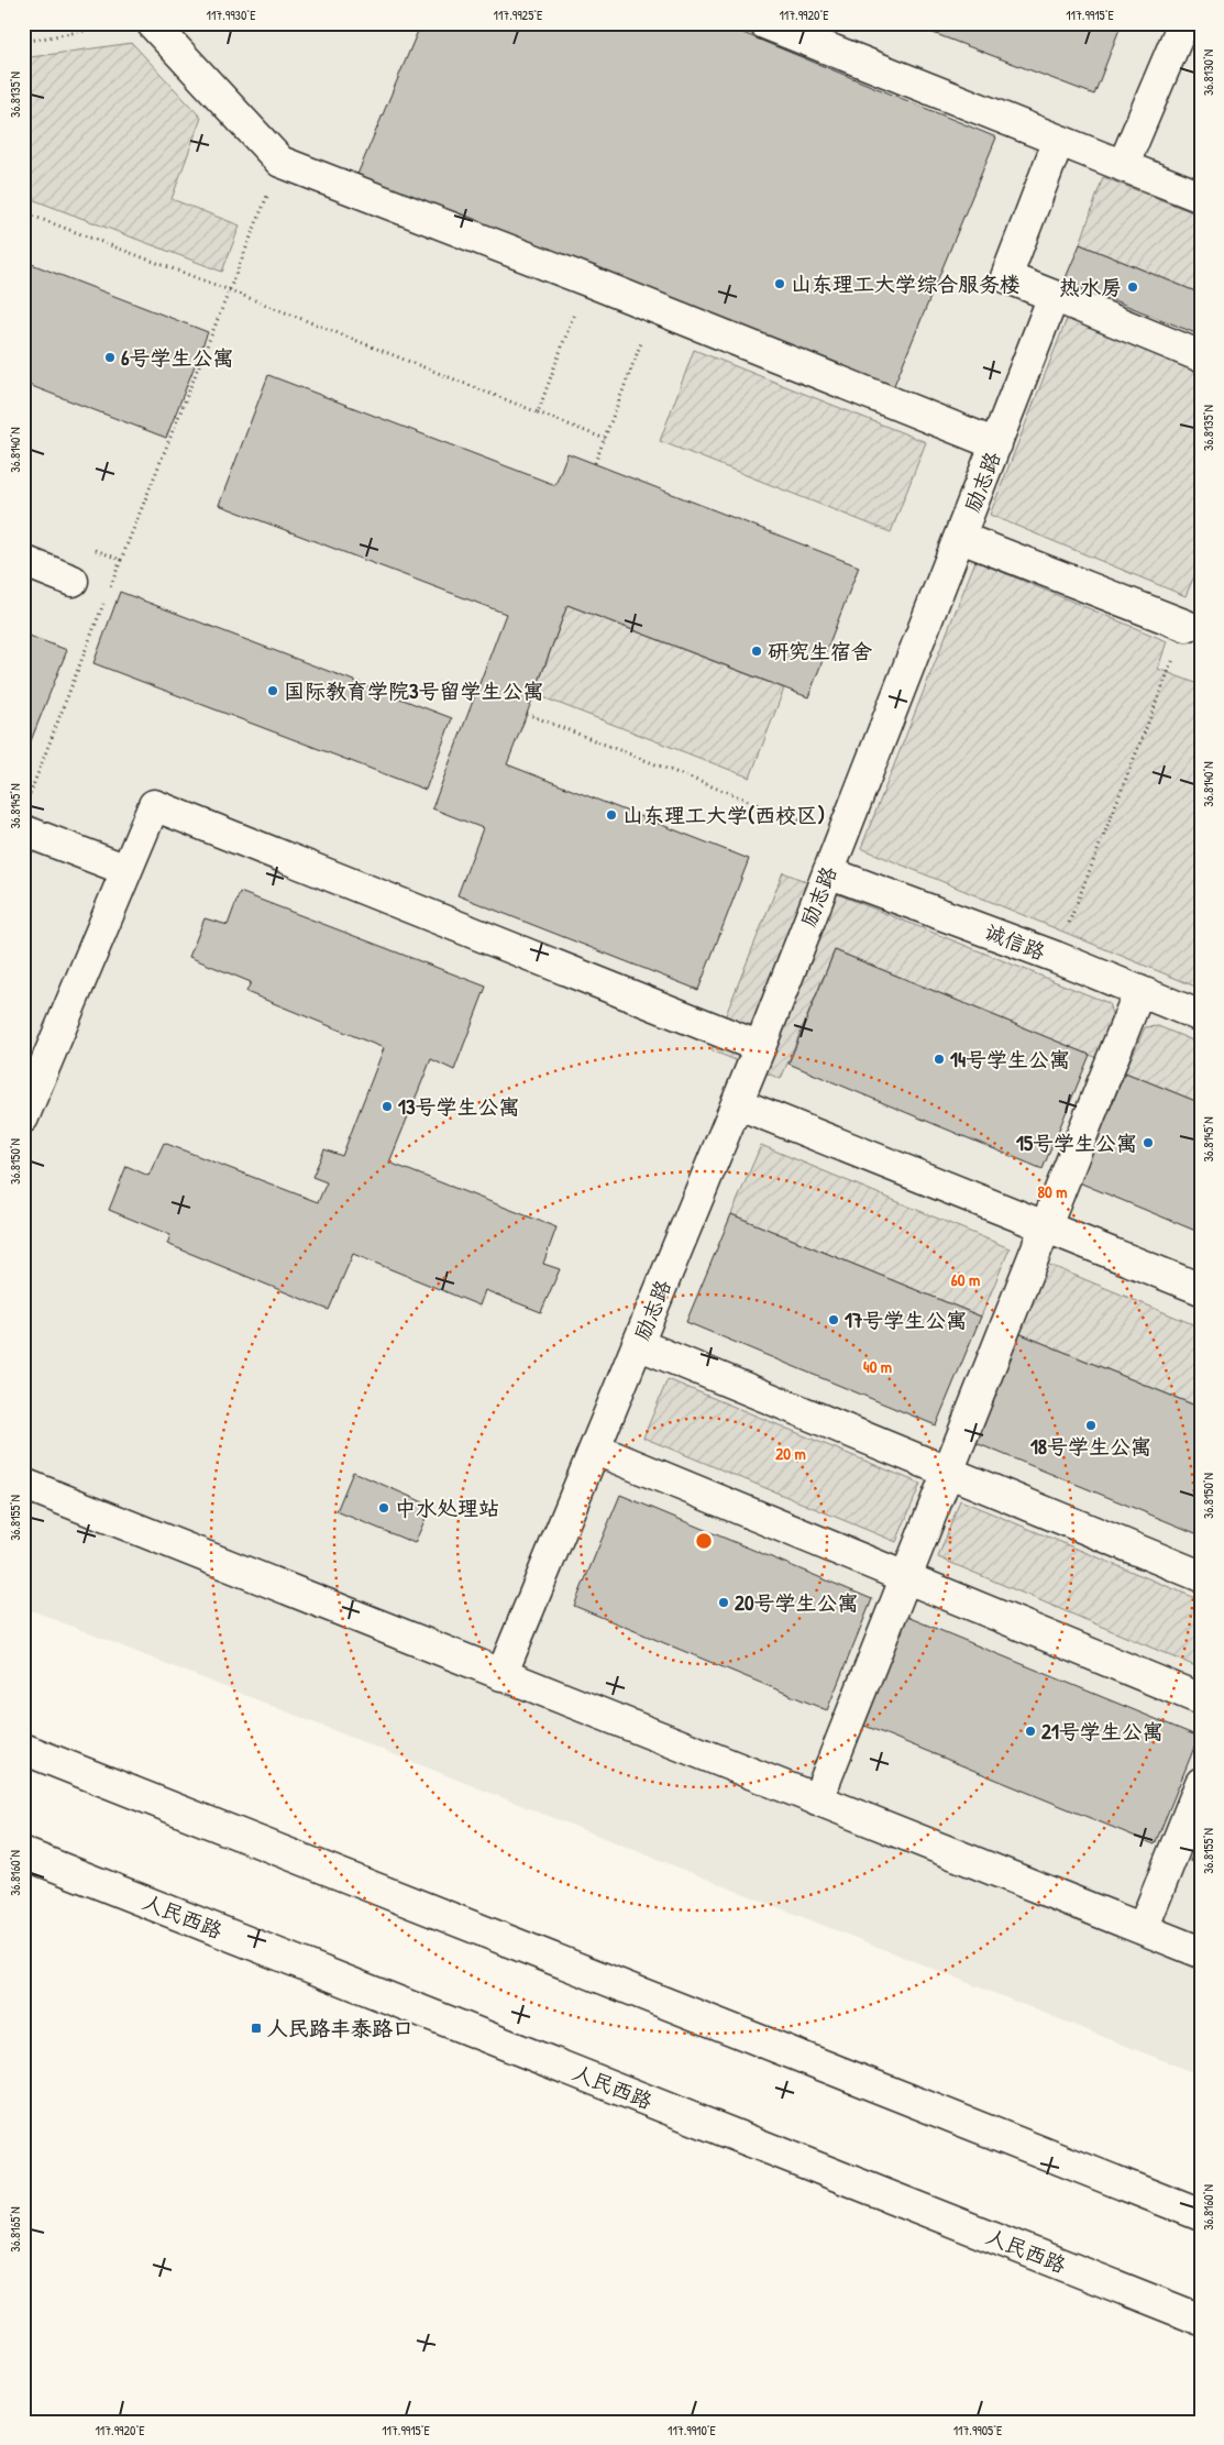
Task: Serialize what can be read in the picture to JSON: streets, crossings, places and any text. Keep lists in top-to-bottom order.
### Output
{
  "streets": {
    "street": ["励志路", "诚信路", "人民西路"]
  },
  "crossings": [
    ["励志路", "诚信路"]
  ],
  "places": {
    "other": [
      "山东理工大学综合服务楼",
      "热水房",
      "6号学生公寓",
      "研究生宿舍",
      "国际教育学院3号留学生公寓",
      "山东理工大学(西校区)",
      "14号学生公寓",
      "13号学生公寓",
      "15号学生公寓",
      "17号学生公寓",
      "18号学生公寓",
      "中水处理站",
      "20号学生公寓",
      "21号学生公寓"
    ],
    "transit": ["人民路丰泰路口"]
  },
  "coordinates": [
    "117.9930°E",
    "117.9925°E",
    "117.9920°E",
    "117.9915°E",
    "36.8130°N",
    "36.8135°N",
    "36.8140°N",
    "36.8145°N",
    "36.8150°N",
    "36.8155°N",
    "36.8160°N",
    "36.8165°N",
    "117.9910°E",
    "117.9905°E"
  ],
  "rings": [
    "80 m",
    "60 m",
    "40 m",
    "20 m"
  ]
}
